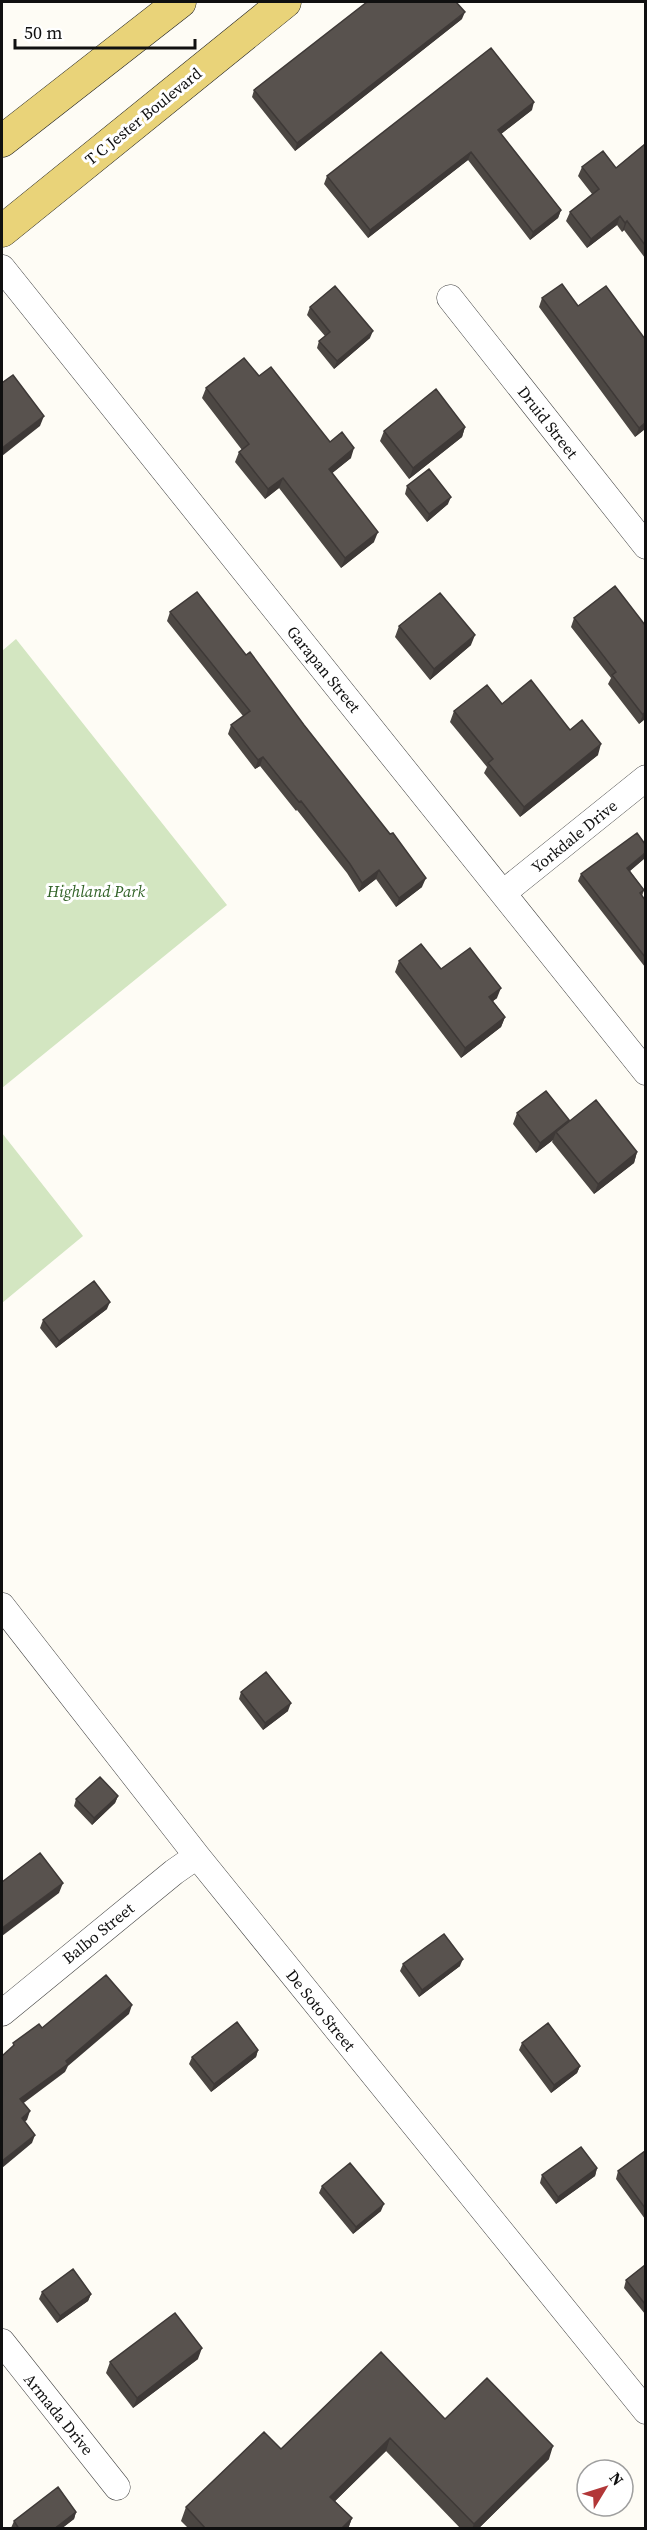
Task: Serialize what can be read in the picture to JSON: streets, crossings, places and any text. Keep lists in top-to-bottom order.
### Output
{
  "streets": {
    "main road": ["T C Jester Boulevard"],
    "street": [
      "Druid Street",
      "Garapan Street",
      "Yorkdale Drive",
      "Balbo Street",
      "De Soto Street",
      "Armada Drive"
    ]
  },
  "crossings": [
    ["Garapan Street", "Yorkdale Drive"],
    ["Balbo Street", "De Soto Street"]
  ],
  "parks": ["Highland Park"],
  "scale_bar": "50 m",
  "north": "top right"
}
